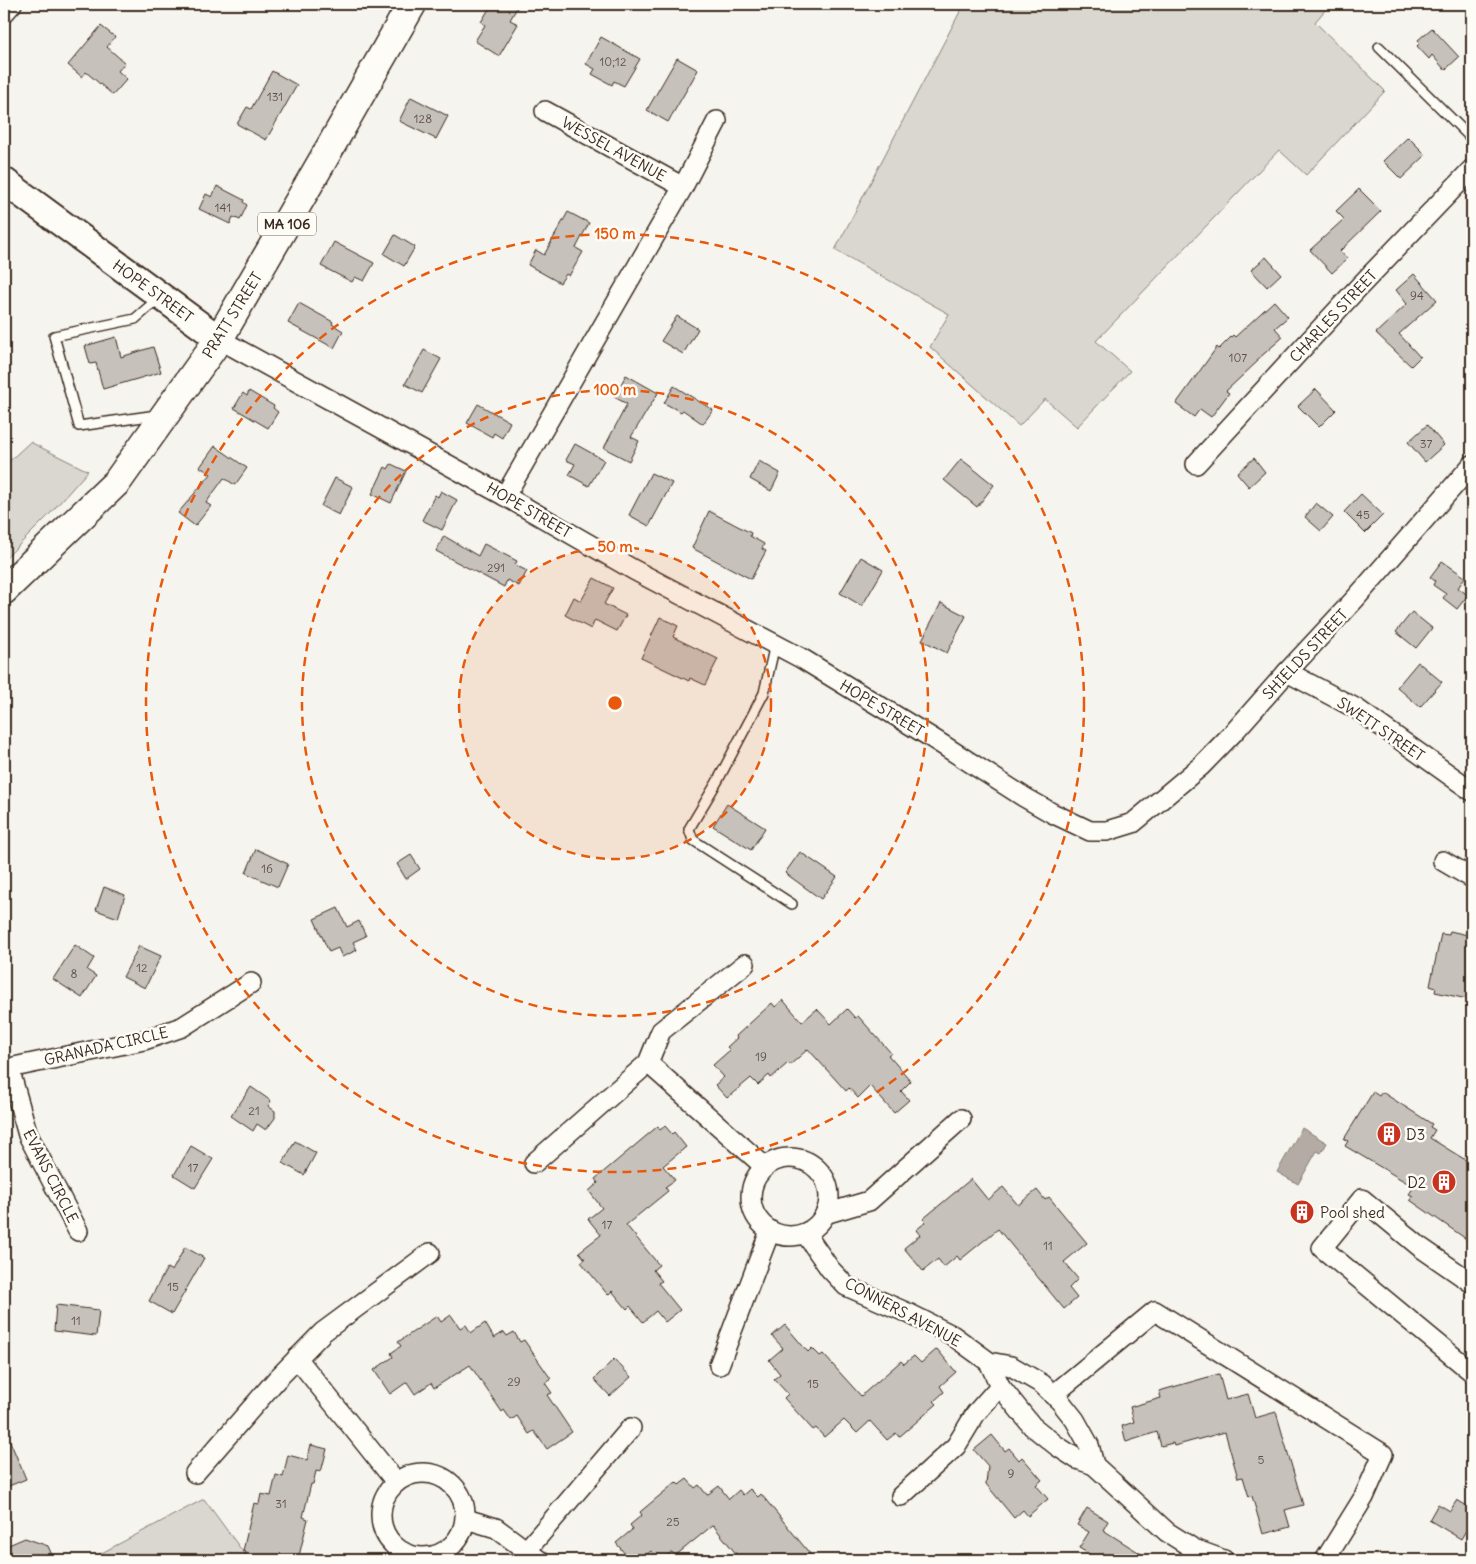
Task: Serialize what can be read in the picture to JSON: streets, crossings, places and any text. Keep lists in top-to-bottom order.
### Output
{
  "streets": {
    "main road": ["MA 106", "HOPE STREET", "PRATT STREET"],
    "street": [
      "WESSEL AVENUE",
      "CHARLES STREET",
      "SHIELDS STREET",
      "SWETT STREET",
      "GRANADA CIRCLE",
      "EVANS CIRCLE",
      "CONNERS AVENUE"
    ]
  },
  "crossings": [
    ["HOPE STREET", "PRATT STREET"],
    ["HOPE STREET", "SHIELDS STREET"],
    ["SHIELDS STREET", "SWETT STREET"],
    ["GRANADA CIRCLE", "EVANS CIRCLE"]
  ],
  "places": {
    "building": ["D3", "D2", "Pool shed"]
  },
  "house_numbers": [
    "10;12",
    "131",
    "128",
    "141",
    "94",
    "107",
    "37",
    "45",
    "291",
    "16",
    "12",
    "8",
    "19",
    "21",
    "17",
    "17",
    "11",
    "15",
    "11",
    "29",
    "15",
    "5",
    "9",
    "31",
    "25"
  ],
  "rings": ["150 m", "100 m", "50 m"]
}
